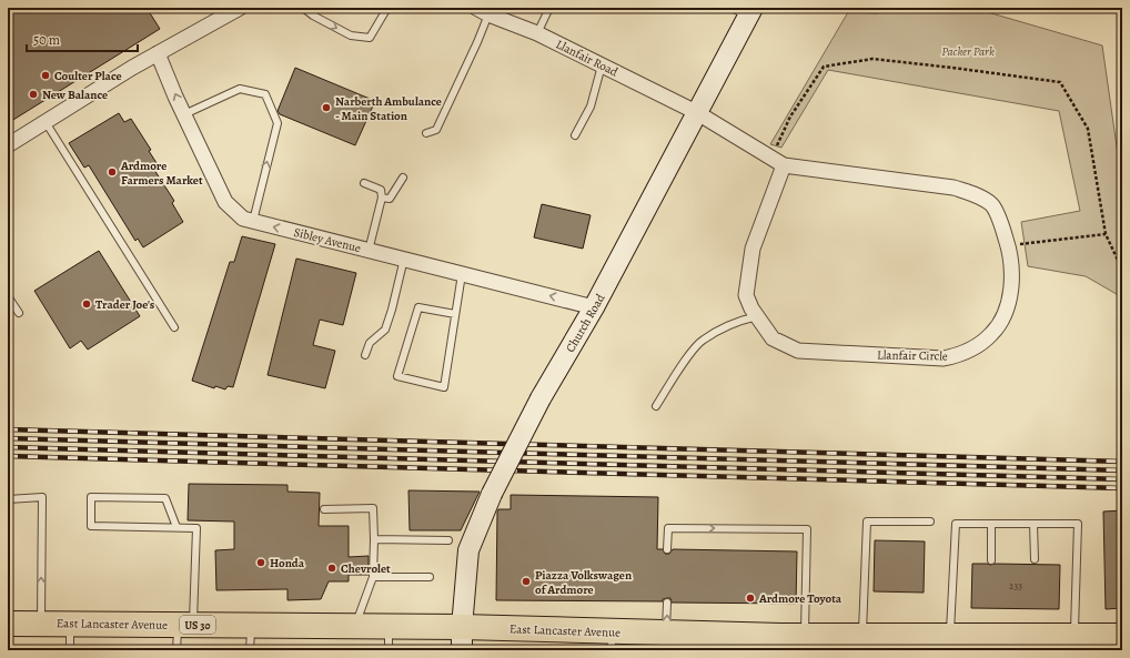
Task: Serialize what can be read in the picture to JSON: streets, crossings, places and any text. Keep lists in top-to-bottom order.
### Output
{
  "streets": {
    "highway": ["East Lancaster Avenue", "US 30"],
    "street": [
      "Llanfair Road",
      "Sibley Avenue",
      "Church Road",
      "Llanfair Circle"
    ]
  },
  "crossings": [
    ["Llanfair Road", "Church Road"],
    ["Llanfair Road", "Llanfair Circle"],
    ["Sibley Avenue", "Church Road"],
    ["Church Road", "Llanfair Circle"],
    ["Church Road", "East Lancaster Avenue"]
  ],
  "one_way": ["Sibley Avenue"],
  "parks": ["Packer Park"],
  "places": [
    "Coulter Place",
    "New Balance",
    "Narberth Ambulance - Main Station",
    "Ardmore Farmers Market",
    "Trader Joe's",
    "Honda",
    "Chevrolet",
    "Piazza Volkswagen of Ardmore",
    "Ardmore Toyota"
  ],
  "house_numbers": ["233"],
  "scale_bar": "50 m"
}
